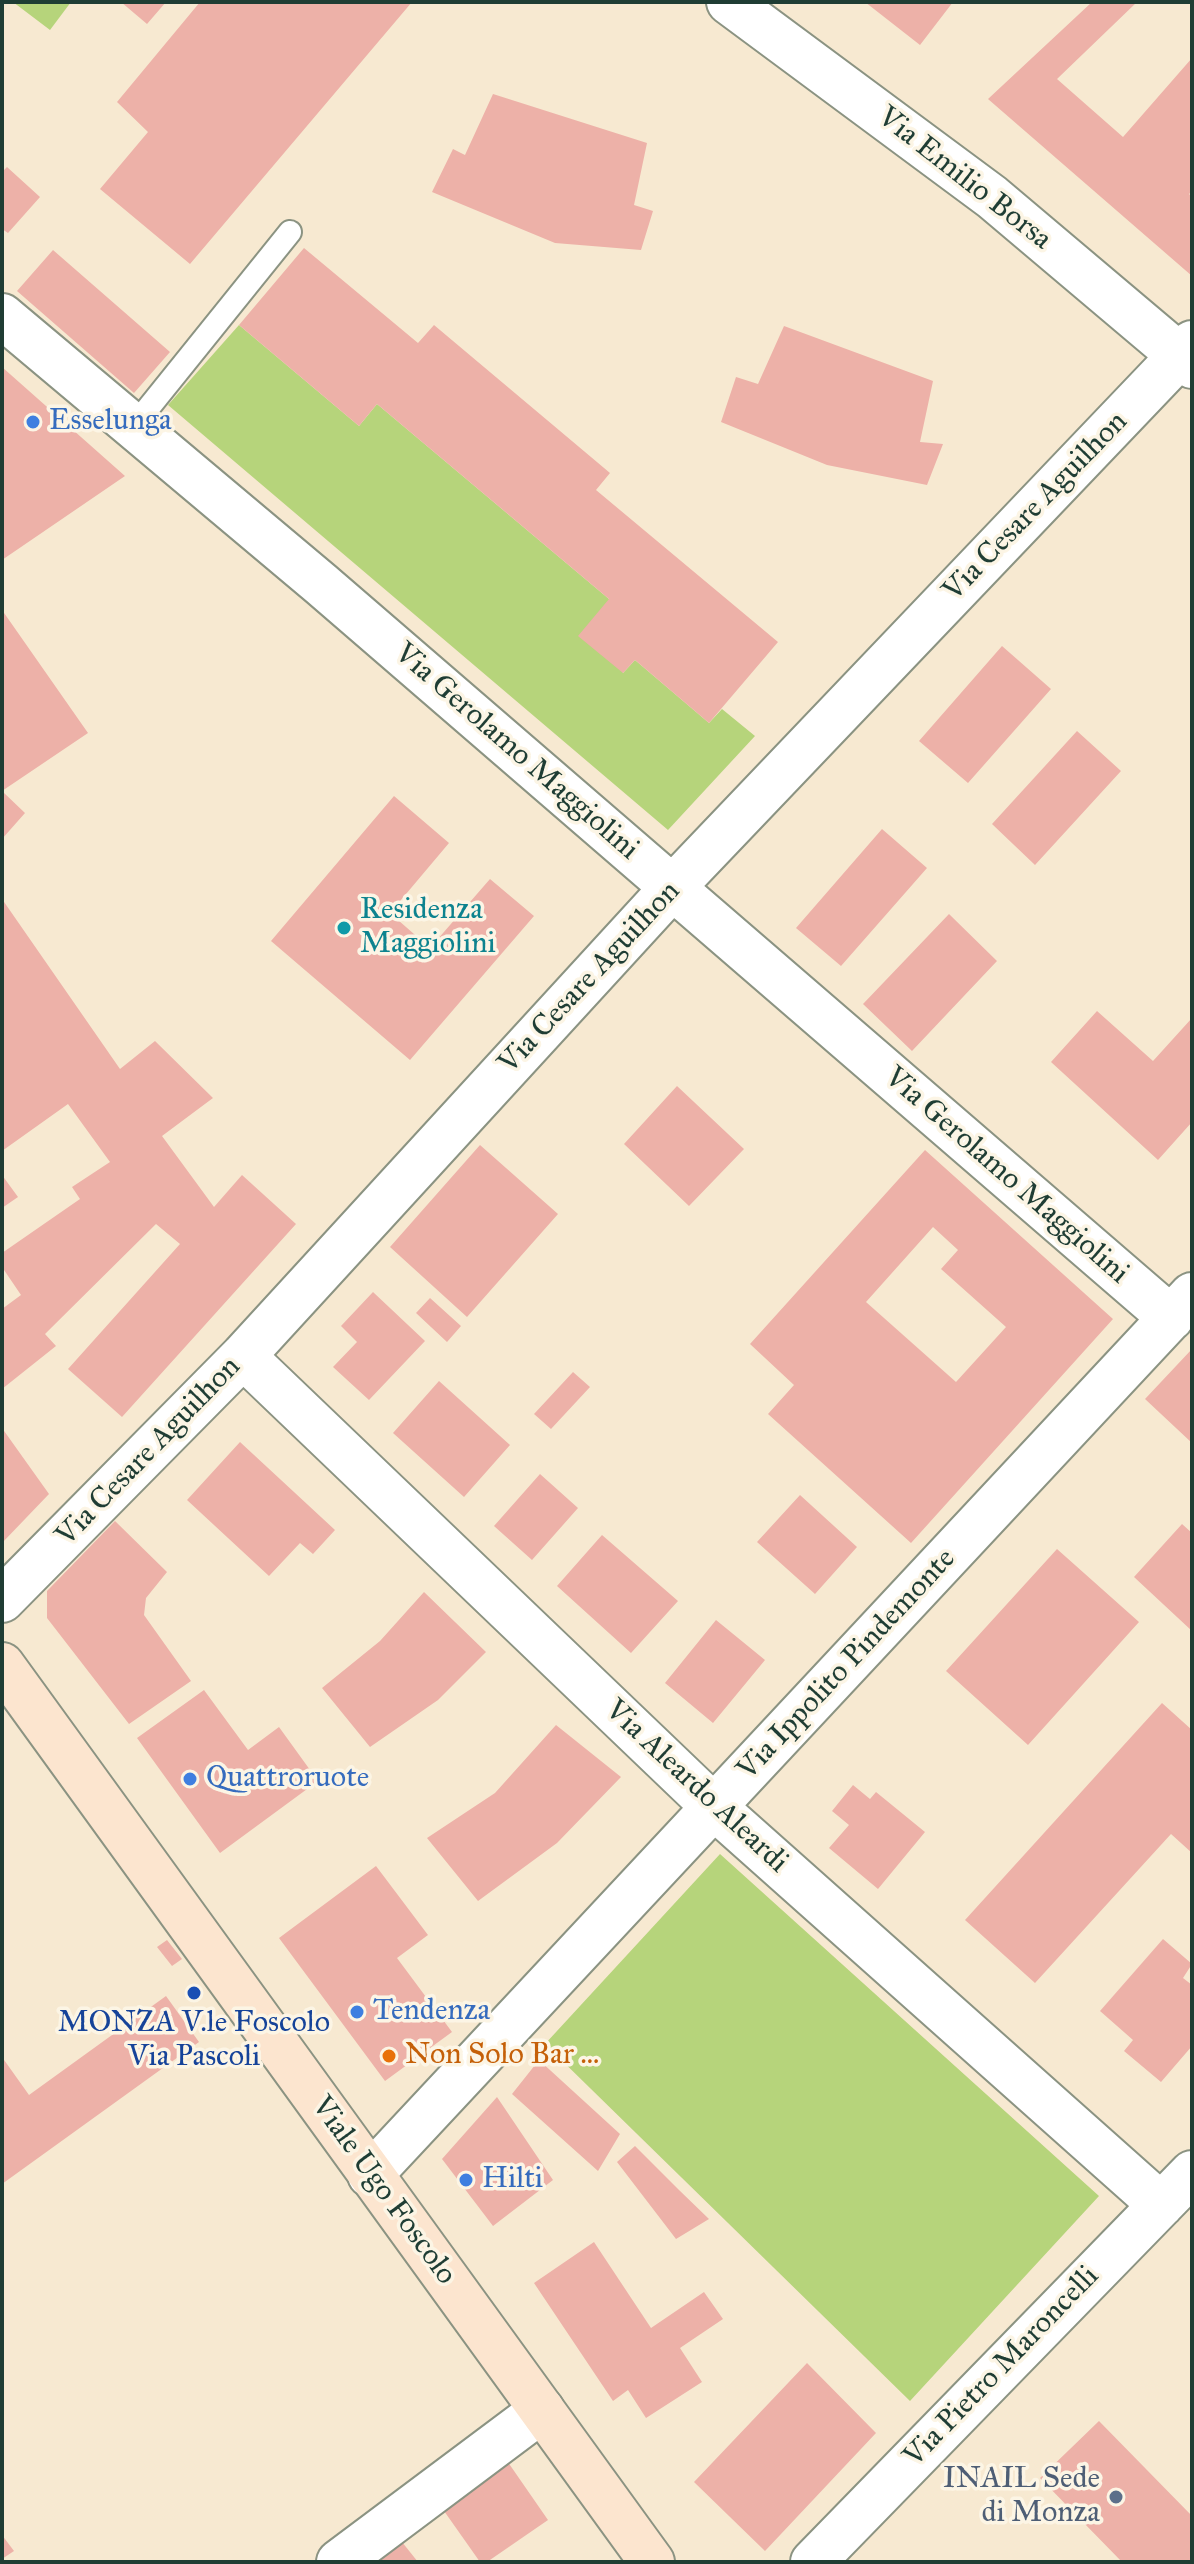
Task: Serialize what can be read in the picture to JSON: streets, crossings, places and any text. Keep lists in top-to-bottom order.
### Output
{
  "streets": {
    "street": [
      "Via Emilio Borsa",
      "Via Cesare Aguilhon",
      "Via Gerolamo Maggiolini",
      "Via Ippolito Pindemonte",
      "Via Aleardo Aleardi",
      "Viale Ugo Foscolo",
      "Via Pietro Maroncelli"
    ]
  },
  "crossings": [
    ["Via Emilio Borsa", "Via Cesare Aguilhon"],
    ["Via Cesare Aguilhon", "Via Gerolamo Maggiolini"],
    ["Via Cesare Aguilhon", "Via Aleardo Aleardi"],
    ["Via Gerolamo Maggiolini", "Via Ippolito Pindemonte"],
    ["Via Ippolito Pindemonte", "Via Aleardo Aleardi"],
    ["Via Ippolito Pindemonte", "Viale Ugo Foscolo"],
    ["Via Aleardo Aleardi", "Via Pietro Maroncelli"]
  ],
  "places": [
    "Esselunga",
    "Residenza Maggiolini",
    "Quattroruote",
    "MONZA V.le Foscolo Via Pascoli",
    "Tendenza",
    "Non Solo Bar ...",
    "Hilti",
    "INAIL Sede di Monza"
  ]
}
